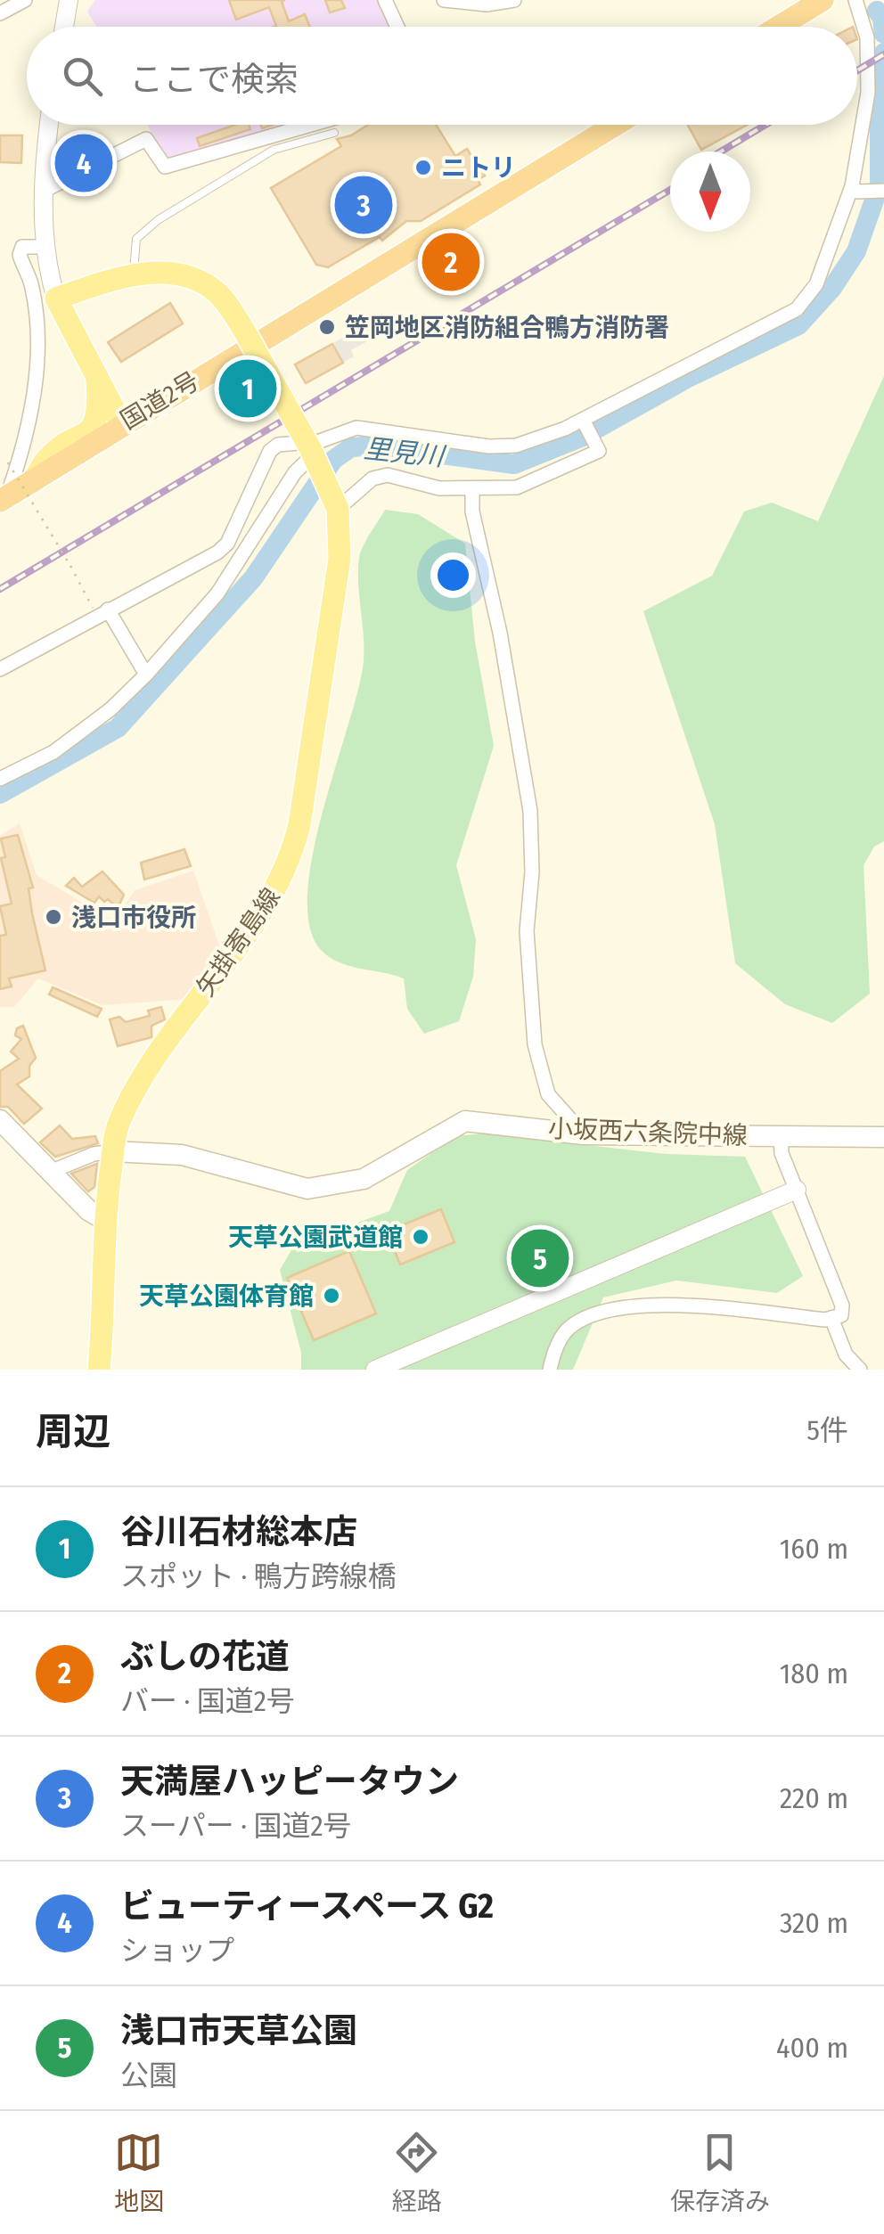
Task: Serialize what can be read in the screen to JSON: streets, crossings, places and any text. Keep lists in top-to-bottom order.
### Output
{
  "streets": {
    "highway": ["国道2号"],
    "main road": ["矢掛寄島線", "小坂西六条院中線"]
  },
  "crossings": [
    ["矢掛寄島線", "小坂西六条院中線"]
  ],
  "water": ["里見川"],
  "places": [
    "ニトリ",
    "笠岡地区消防組合鴨方消防署",
    "浅口市役所",
    "天草公園武道館",
    "天草公園体育館"
  ],
  "north": "bottom",
  "page": {
    "search": "ここで検索",
    "pins": [
      "4",
      "3",
      "2",
      "1",
      "5"
    ],
    "heading": ["周辺", "5件"],
    "list": [
      {
        "mark": "1",
        "name": "谷川石材総本店",
        "note": "スポット · 鴨方跨線橋",
        "value": "160 m"
      },
      {
        "mark": "2",
        "name": "ぶしの花道",
        "note": "バー · 国道2号",
        "value": "180 m"
      },
      {
        "mark": "3",
        "name": "天満屋ハッピータウン",
        "note": "スーパー · 国道2号",
        "value": "220 m"
      },
      {
        "mark": "4",
        "name": "ビューティースペース G2",
        "note": "ショップ",
        "value": "320 m"
      },
      {
        "mark": "5",
        "name": "浅口市天草公園",
        "note": "公園",
        "value": "400 m"
      }
    ],
    "nav": ["地図", "経路", "保存済み"]
  }
}
